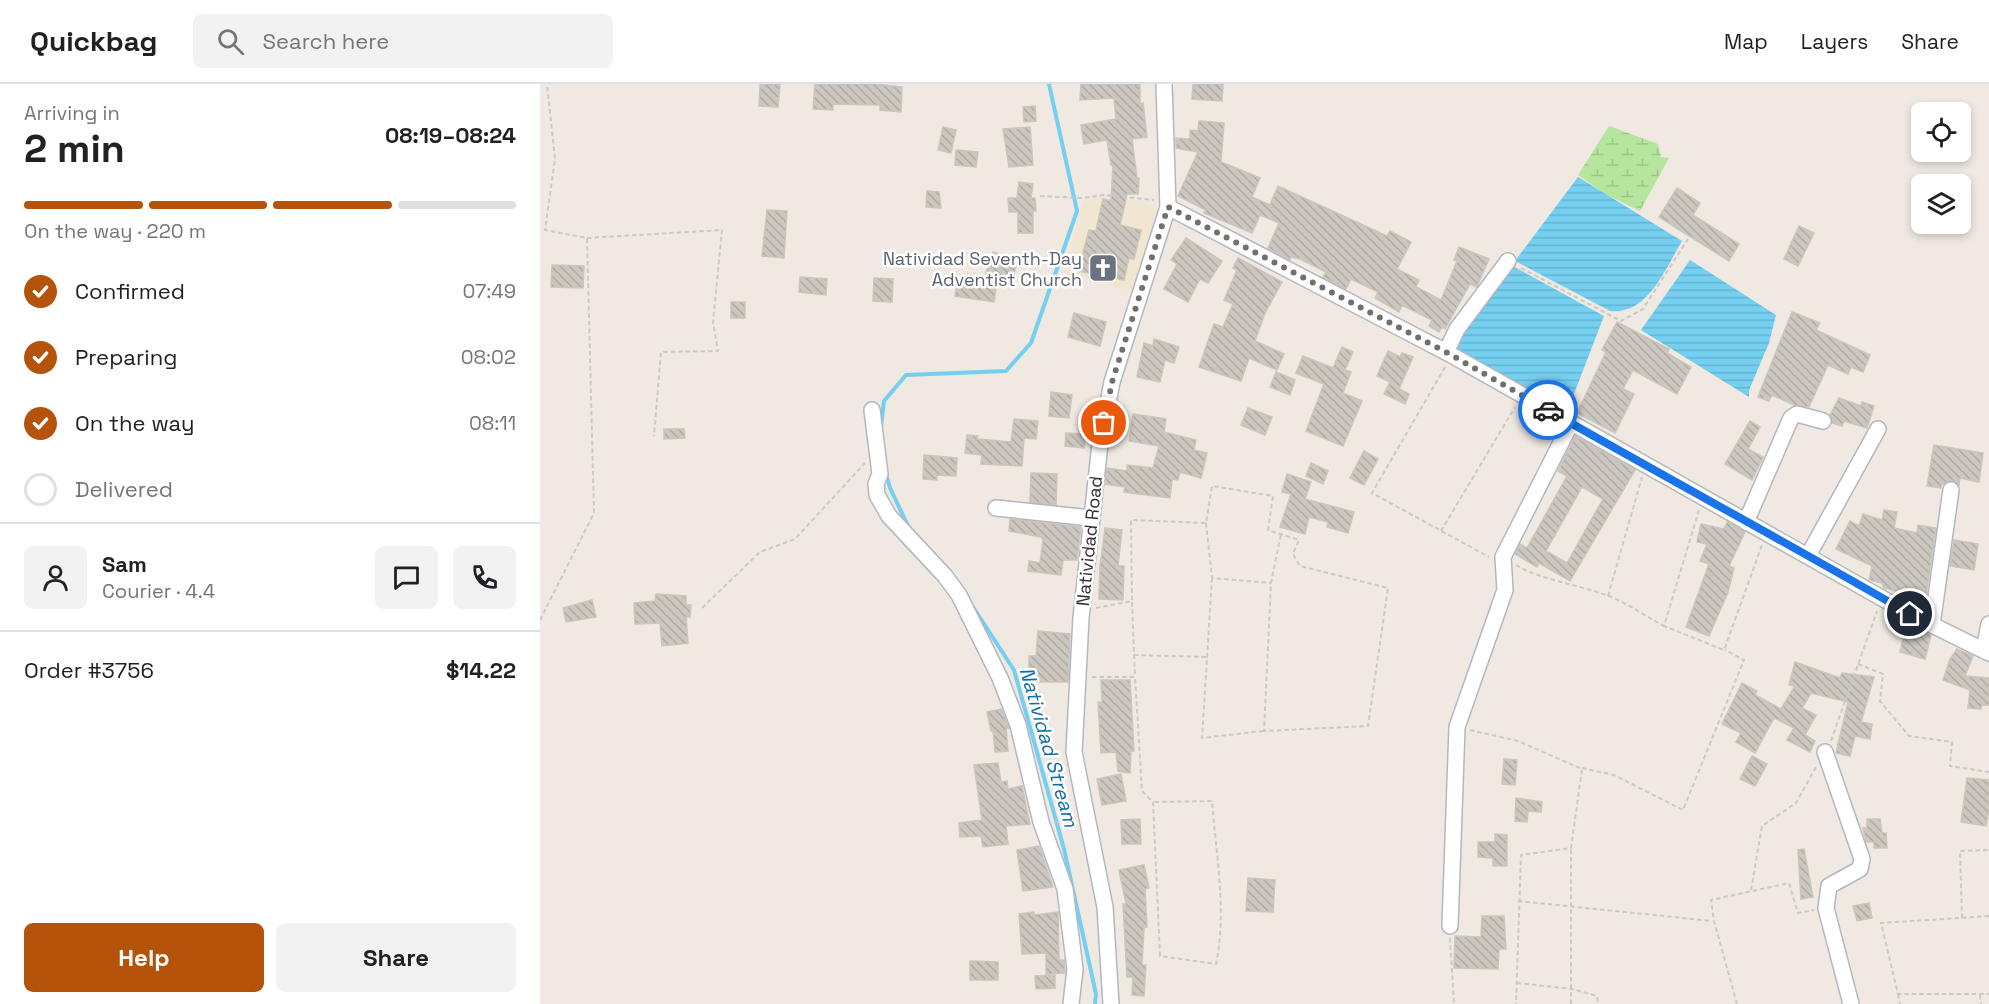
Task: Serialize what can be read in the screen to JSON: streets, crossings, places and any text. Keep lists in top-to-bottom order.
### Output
{
  "streets": {
    "street": ["Natividad Road"]
  },
  "water": ["Natividad Stream"],
  "places": {
    "church": ["Natividad Seventh-Day Adventist Church"]
  },
  "page": {
    "header": "Quickbag",
    "search": "Search here",
    "nav": ["Map", "Layers", "Share"],
    "heading": ["2 min", "Arriving in", "08:19–08:24"],
    "panel": [
      "Sam",
      "Courier · 4.4",
      "Order #3756",
      "$14.22"
    ],
    "bar": "On the way · 220 m",
    "list": [
      ["Confirmed", "07:49"],
      ["Preparing", "08:02"],
      ["On the way", "08:11"],
      "Delivered"
    ],
    "buttons": ["Help", "Share"]
  }
}
